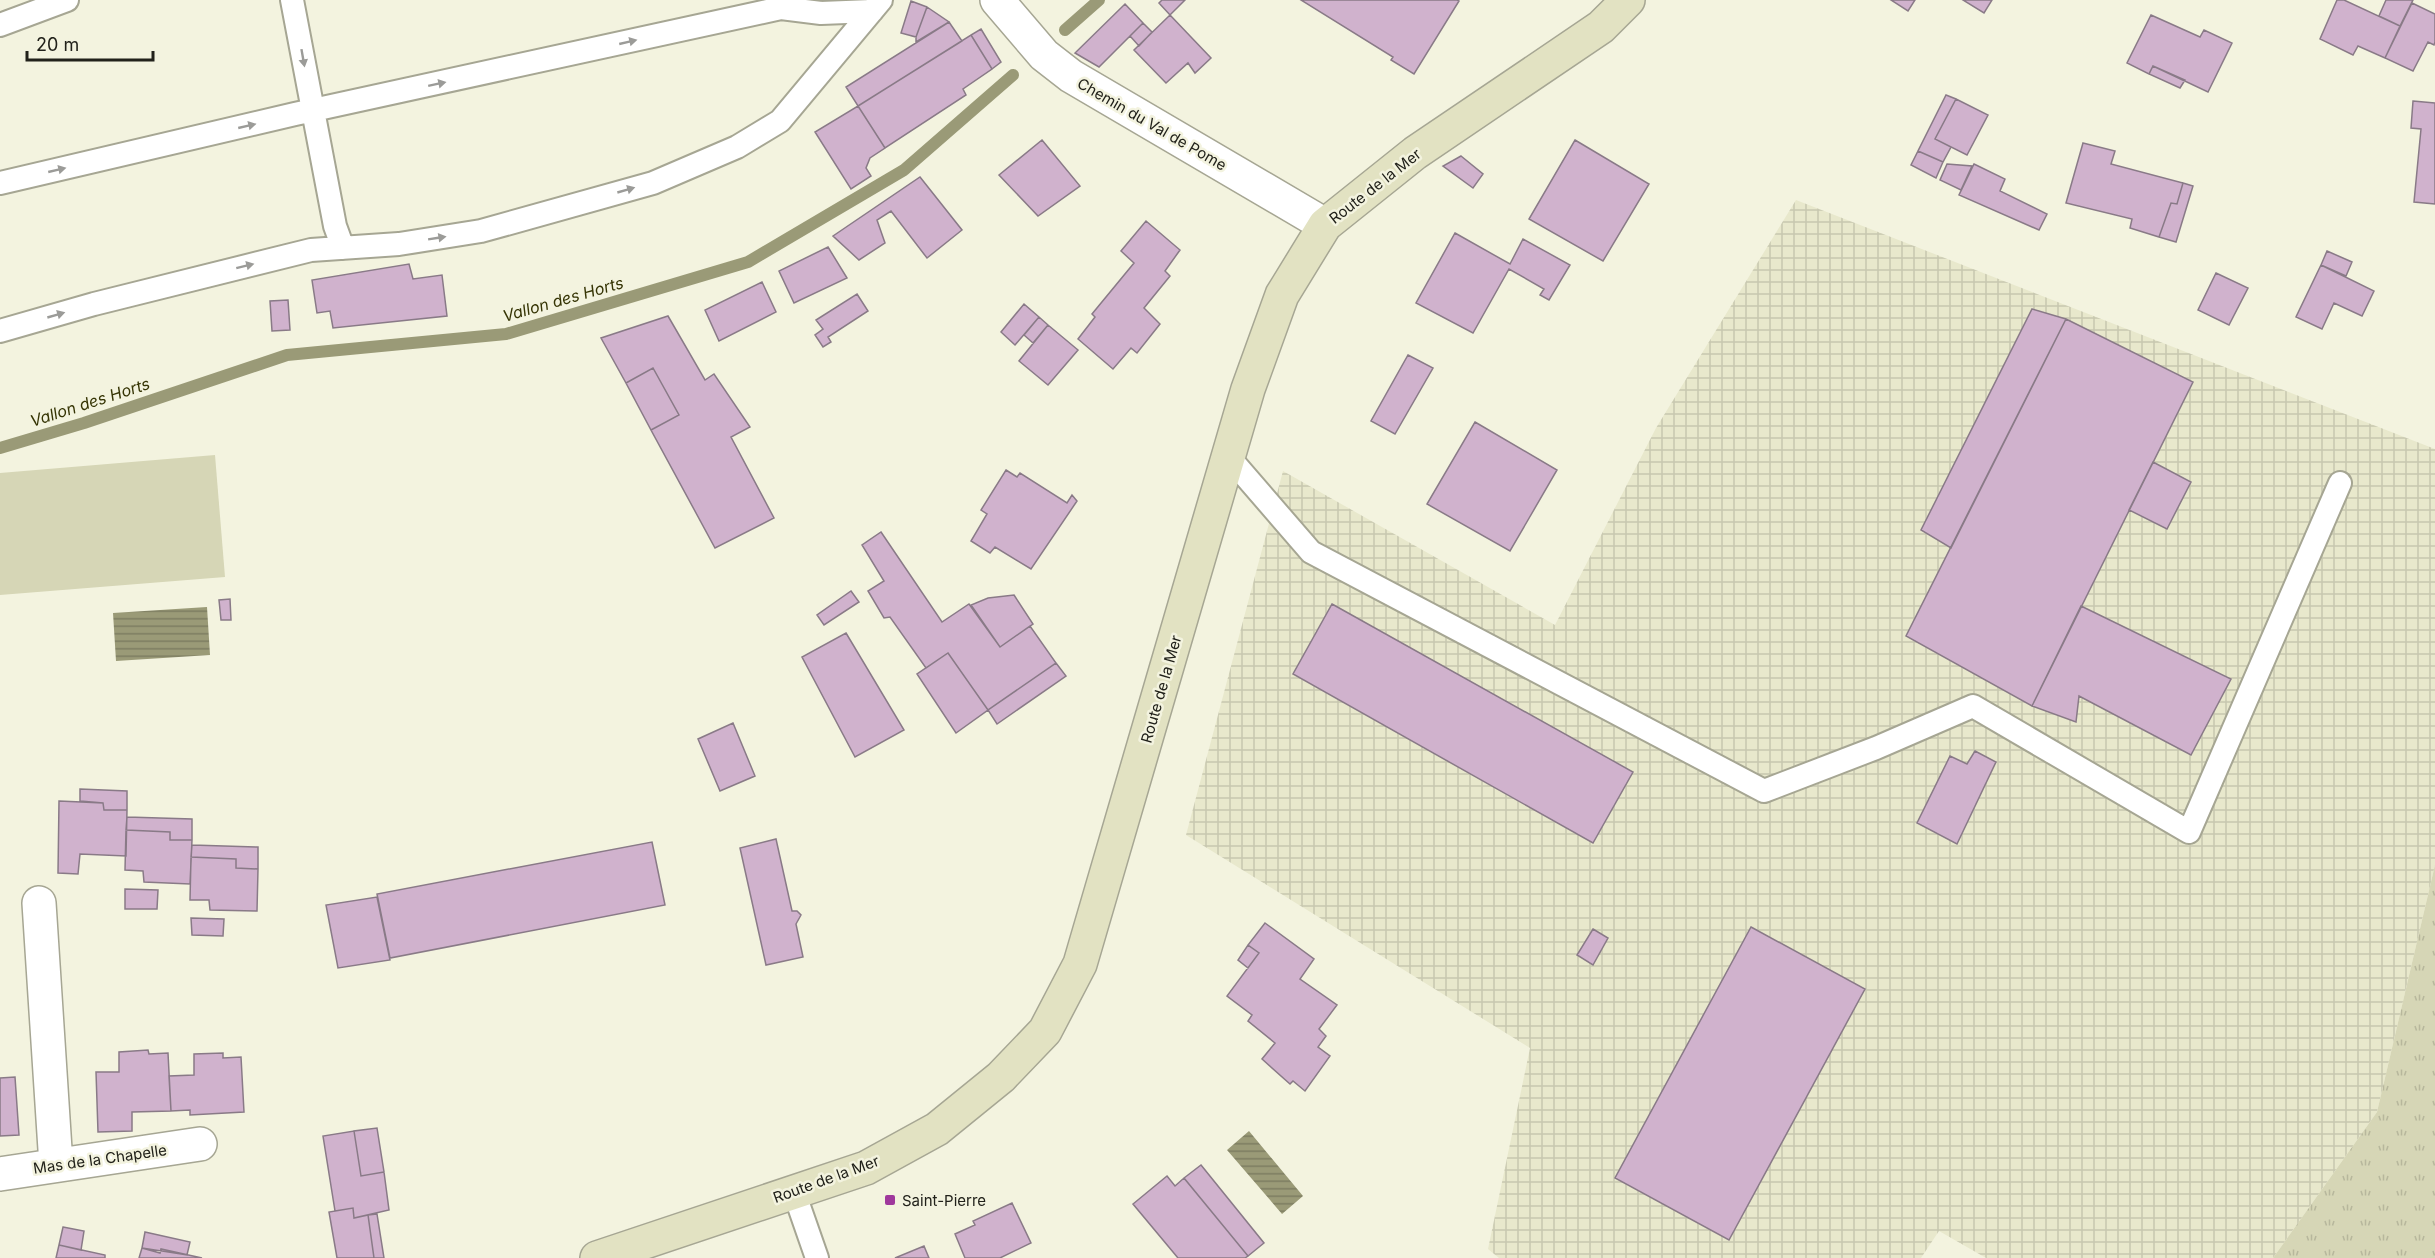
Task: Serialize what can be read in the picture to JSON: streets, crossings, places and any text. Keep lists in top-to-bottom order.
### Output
{
  "streets": {
    "main road": ["Route de la Mer"],
    "street": ["Chemin du Val de Pome", "Mas de la Chapelle"]
  },
  "crossings": [
    ["Chemin du Val de Pome", "Route de la Mer"]
  ],
  "water": ["Vallon des Horts"],
  "places": {
    "transit": ["Saint-Pierre"]
  },
  "scale_bar": "20 m"
}
